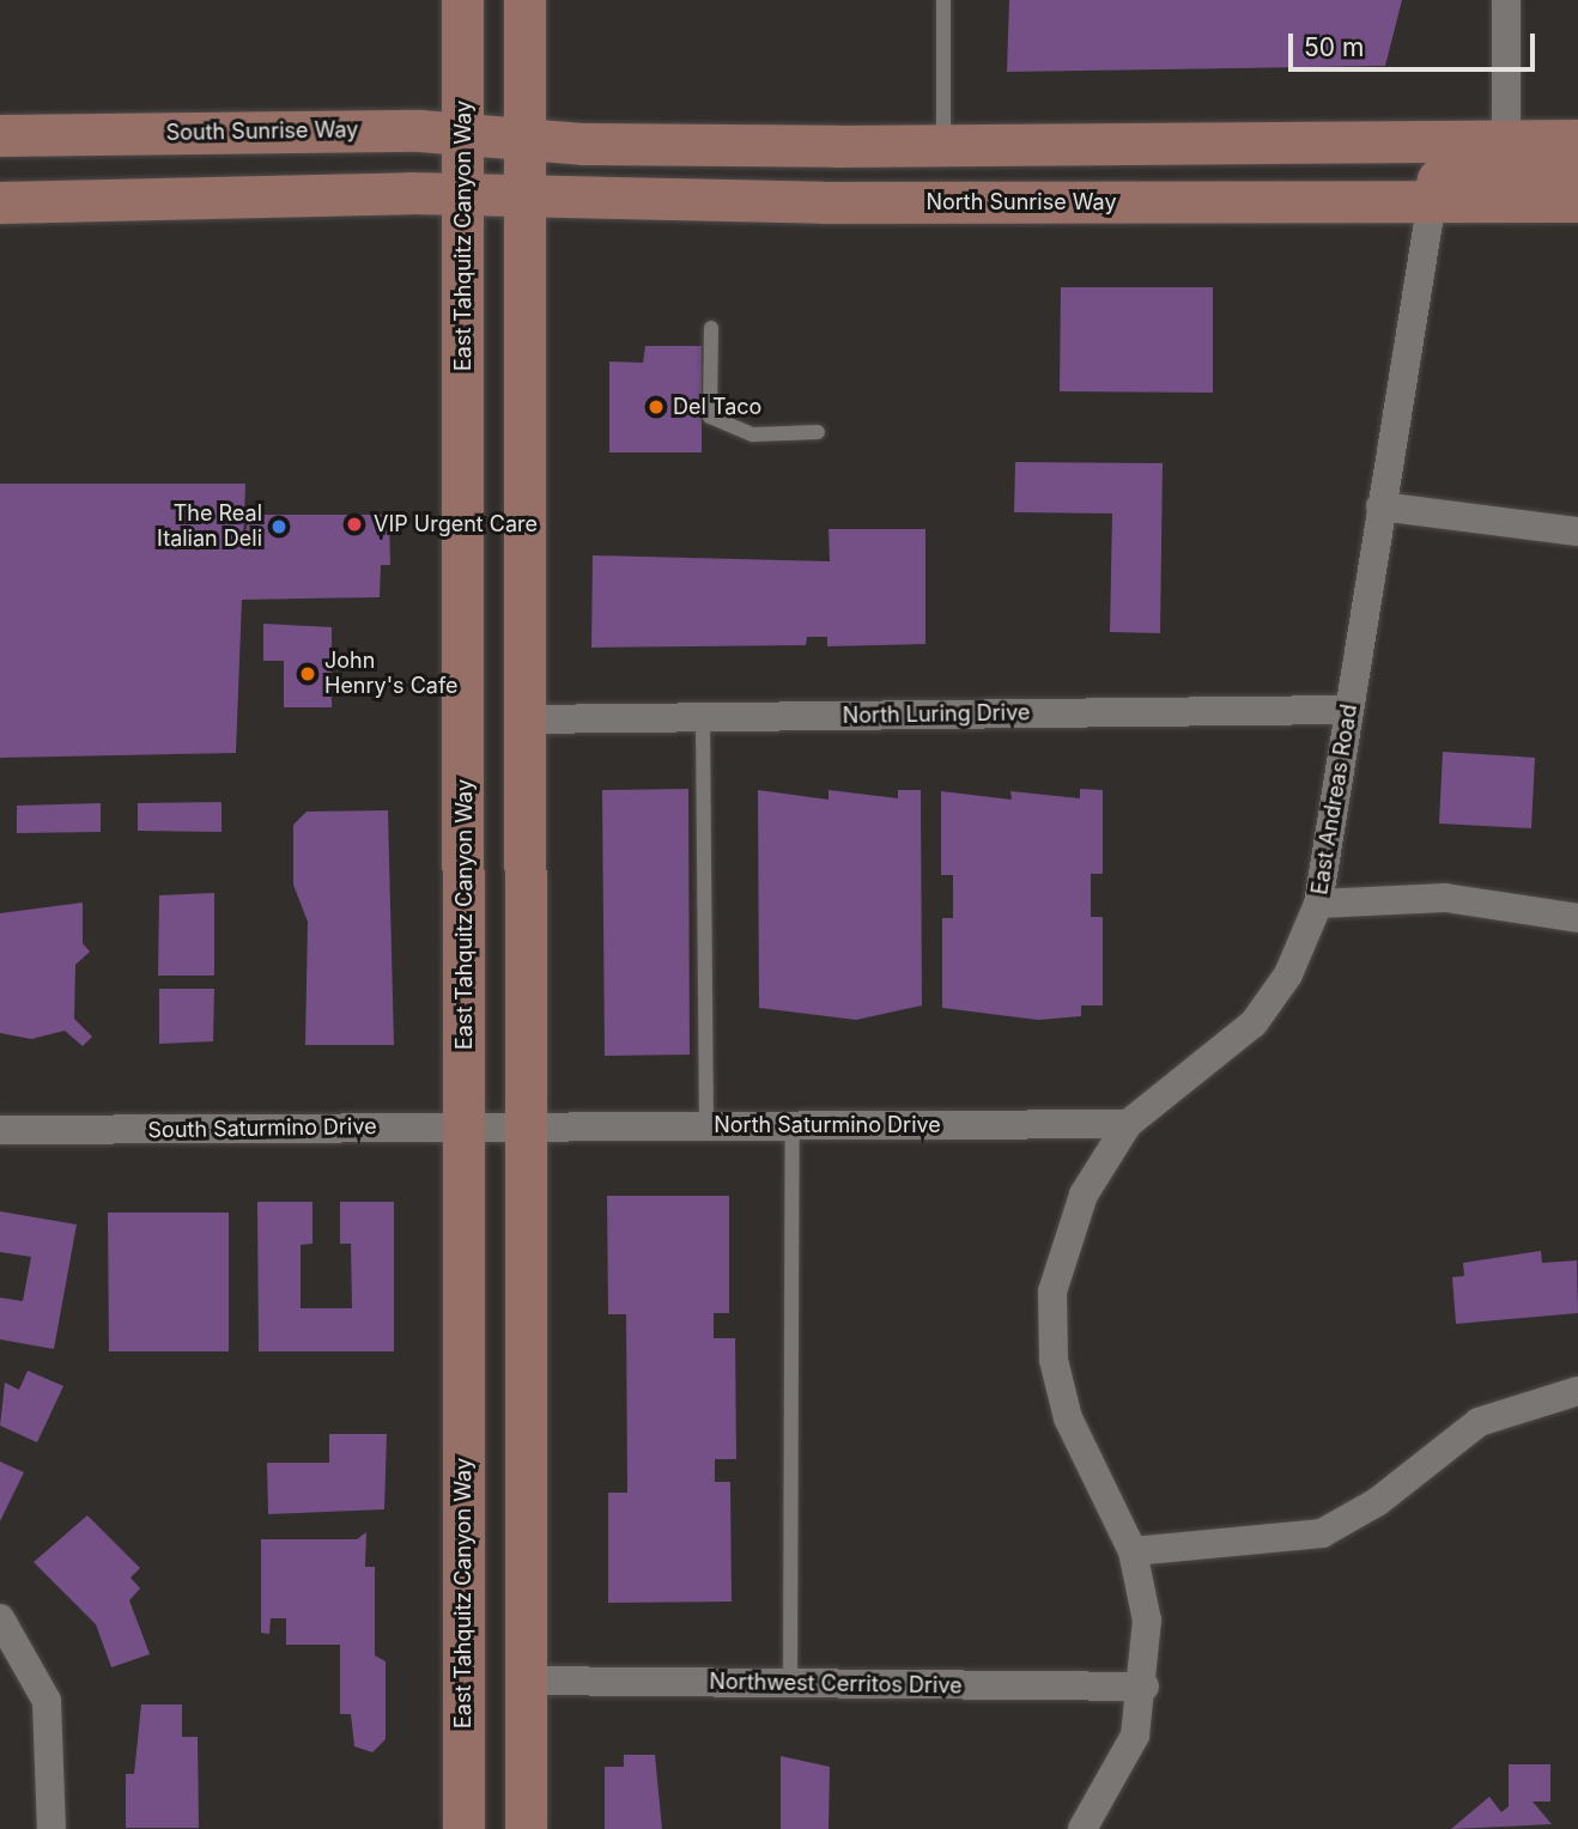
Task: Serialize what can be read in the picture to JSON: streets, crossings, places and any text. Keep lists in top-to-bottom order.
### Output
{
  "streets": {
    "main road": ["South Sunrise Way", "North Sunrise Way", "East Tahquitz Canyon Way"],
    "street": [
      "North Luring Drive",
      "East Andreas Road",
      "North Saturmino Drive",
      "South Saturmino Drive",
      "Northwest Cerritos Drive"
    ]
  },
  "crossings": [
    ["South Sunrise Way", "East Tahquitz Canyon Way"],
    ["North Sunrise Way", "East Tahquitz Canyon Way"],
    ["North Sunrise Way", "East Andreas Road"],
    ["East Tahquitz Canyon Way", "South Saturmino Drive"],
    ["North Luring Drive", "East Andreas Road"],
    ["East Andreas Road", "North Saturmino Drive"],
    ["East Andreas Road", "Northwest Cerritos Drive"],
    ["North Saturmino Drive", "South Saturmino Drive"]
  ],
  "places": [
    "Del Taco",
    "VIP Urgent Care",
    "The Real Italian Deli",
    "John Henry's Cafe"
  ],
  "scale_bar": "50 m"
}
